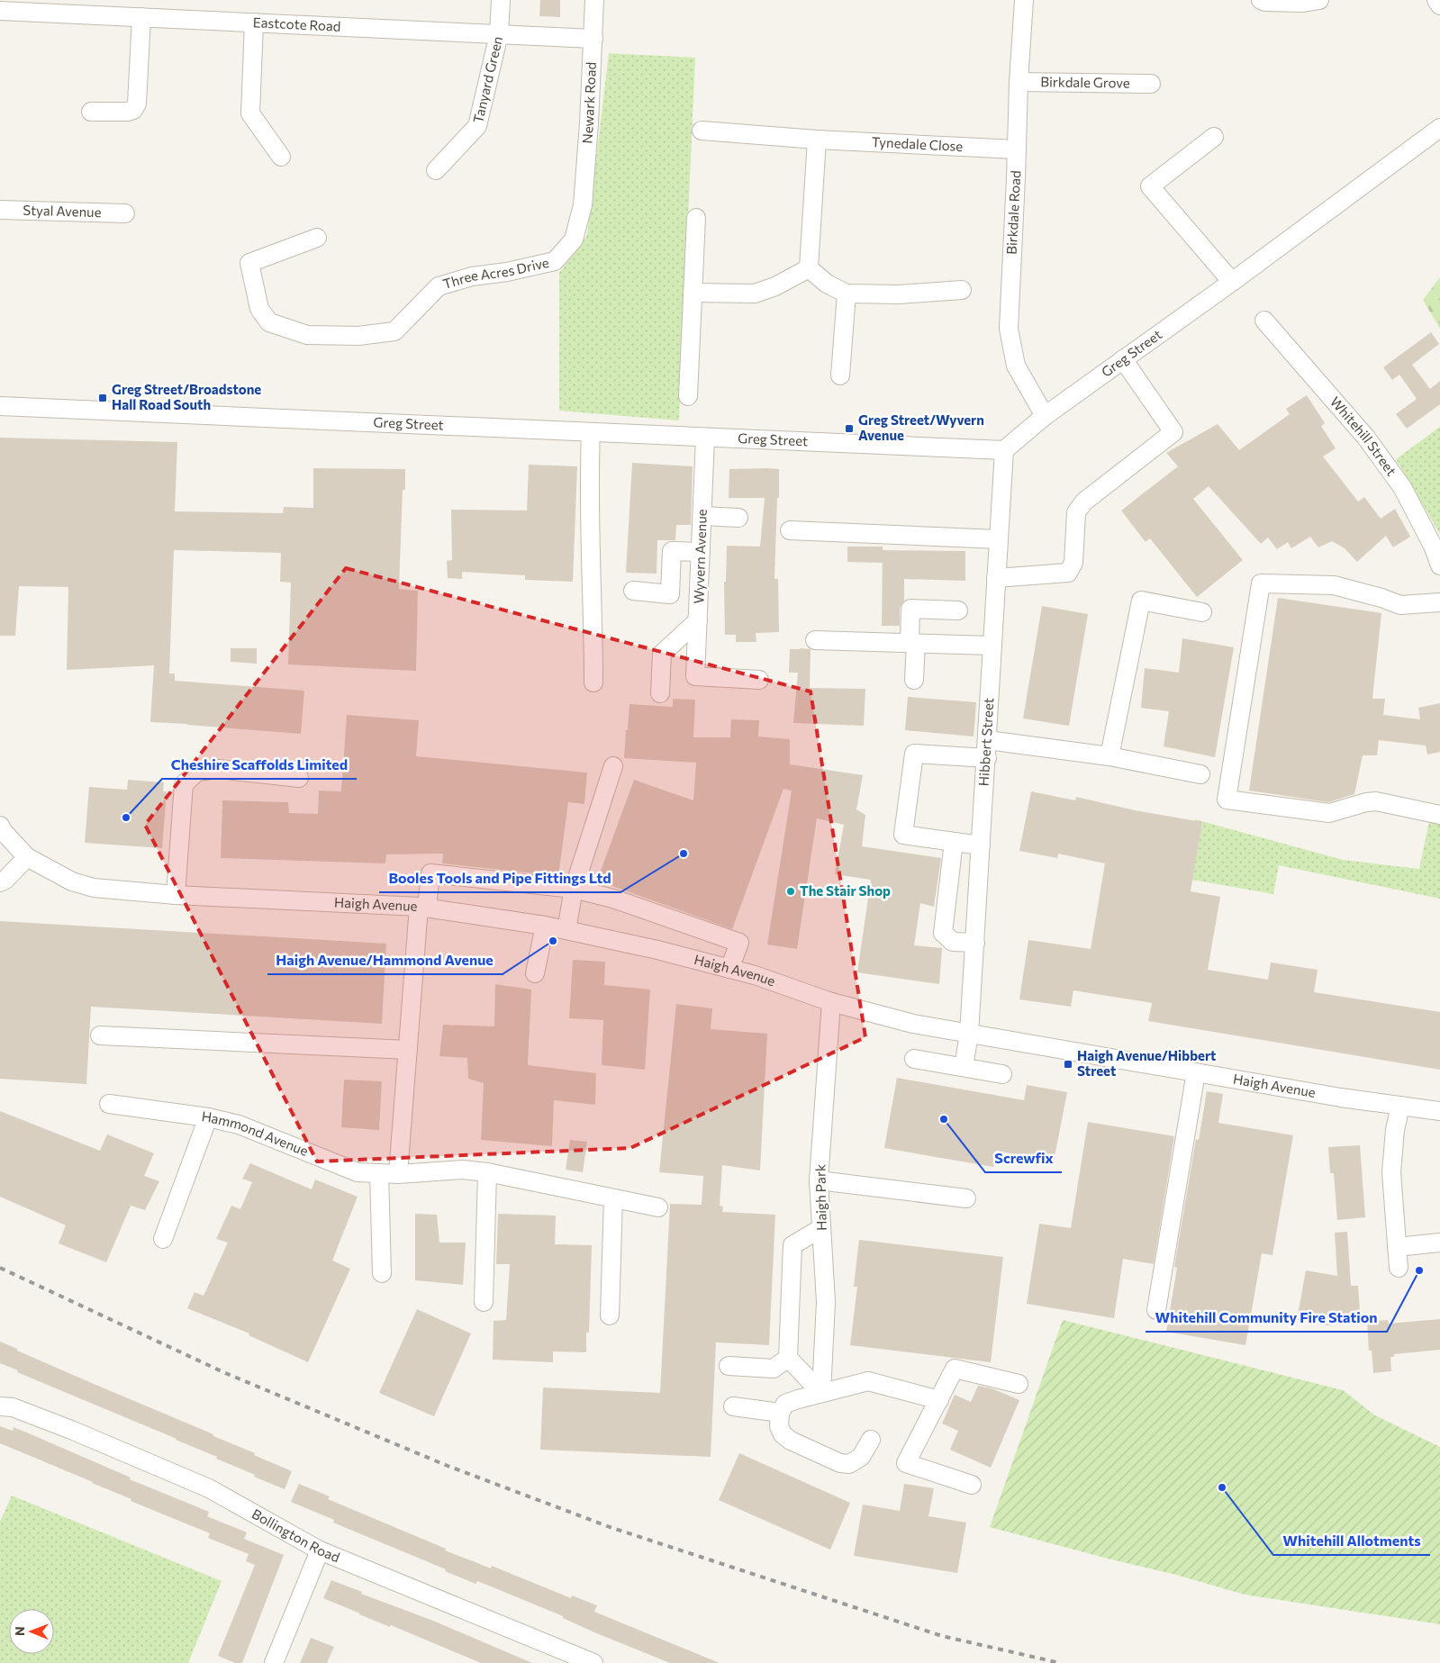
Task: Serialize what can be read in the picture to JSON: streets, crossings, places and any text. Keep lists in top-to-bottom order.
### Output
{
  "streets": {
    "street": [
      "Eastcote Road",
      "Tanyard Green",
      "Birkdale Grove",
      "Newark Road",
      "Tynedale Close",
      "Styal Avenue",
      "Birkdale Road",
      "Three Acres Drive",
      "Greg Street",
      "Whitehill Street",
      "Wyvern Avenue",
      "Hibbert Street",
      "Haigh Avenue",
      "Hammond Avenue",
      "Haigh Park",
      "Bollington Road"
    ]
  },
  "crossings": [
    ["Eastcote Road", "Tanyard Green"],
    ["Eastcote Road", "Newark Road"],
    ["Birkdale Grove", "Birkdale Road"],
    ["Newark Road", "Three Acres Drive"],
    ["Tynedale Close", "Birkdale Road"],
    ["Birkdale Road", "Greg Street"],
    ["Greg Street", "Wyvern Avenue"],
    ["Greg Street", "Hibbert Street"],
    ["Hibbert Street", "Haigh Avenue"],
    ["Haigh Avenue", "Haigh Park"]
  ],
  "places": {
    "transit": ["Greg Street/Broadstone Hall Road South", "Greg Street/Wyvern Avenue", "Haigh Avenue/Hibbert Street"],
    "other": [
      "Cheshire Scaffolds Limited",
      "Booles Tools and Pipe Fittings Ltd",
      "The Stair Shop",
      "Haigh Avenue/Hammond Avenue",
      "Screwfix",
      "Whitehill Community Fire Station",
      "Whitehill Allotments"
    ]
  },
  "north": "left"
}
